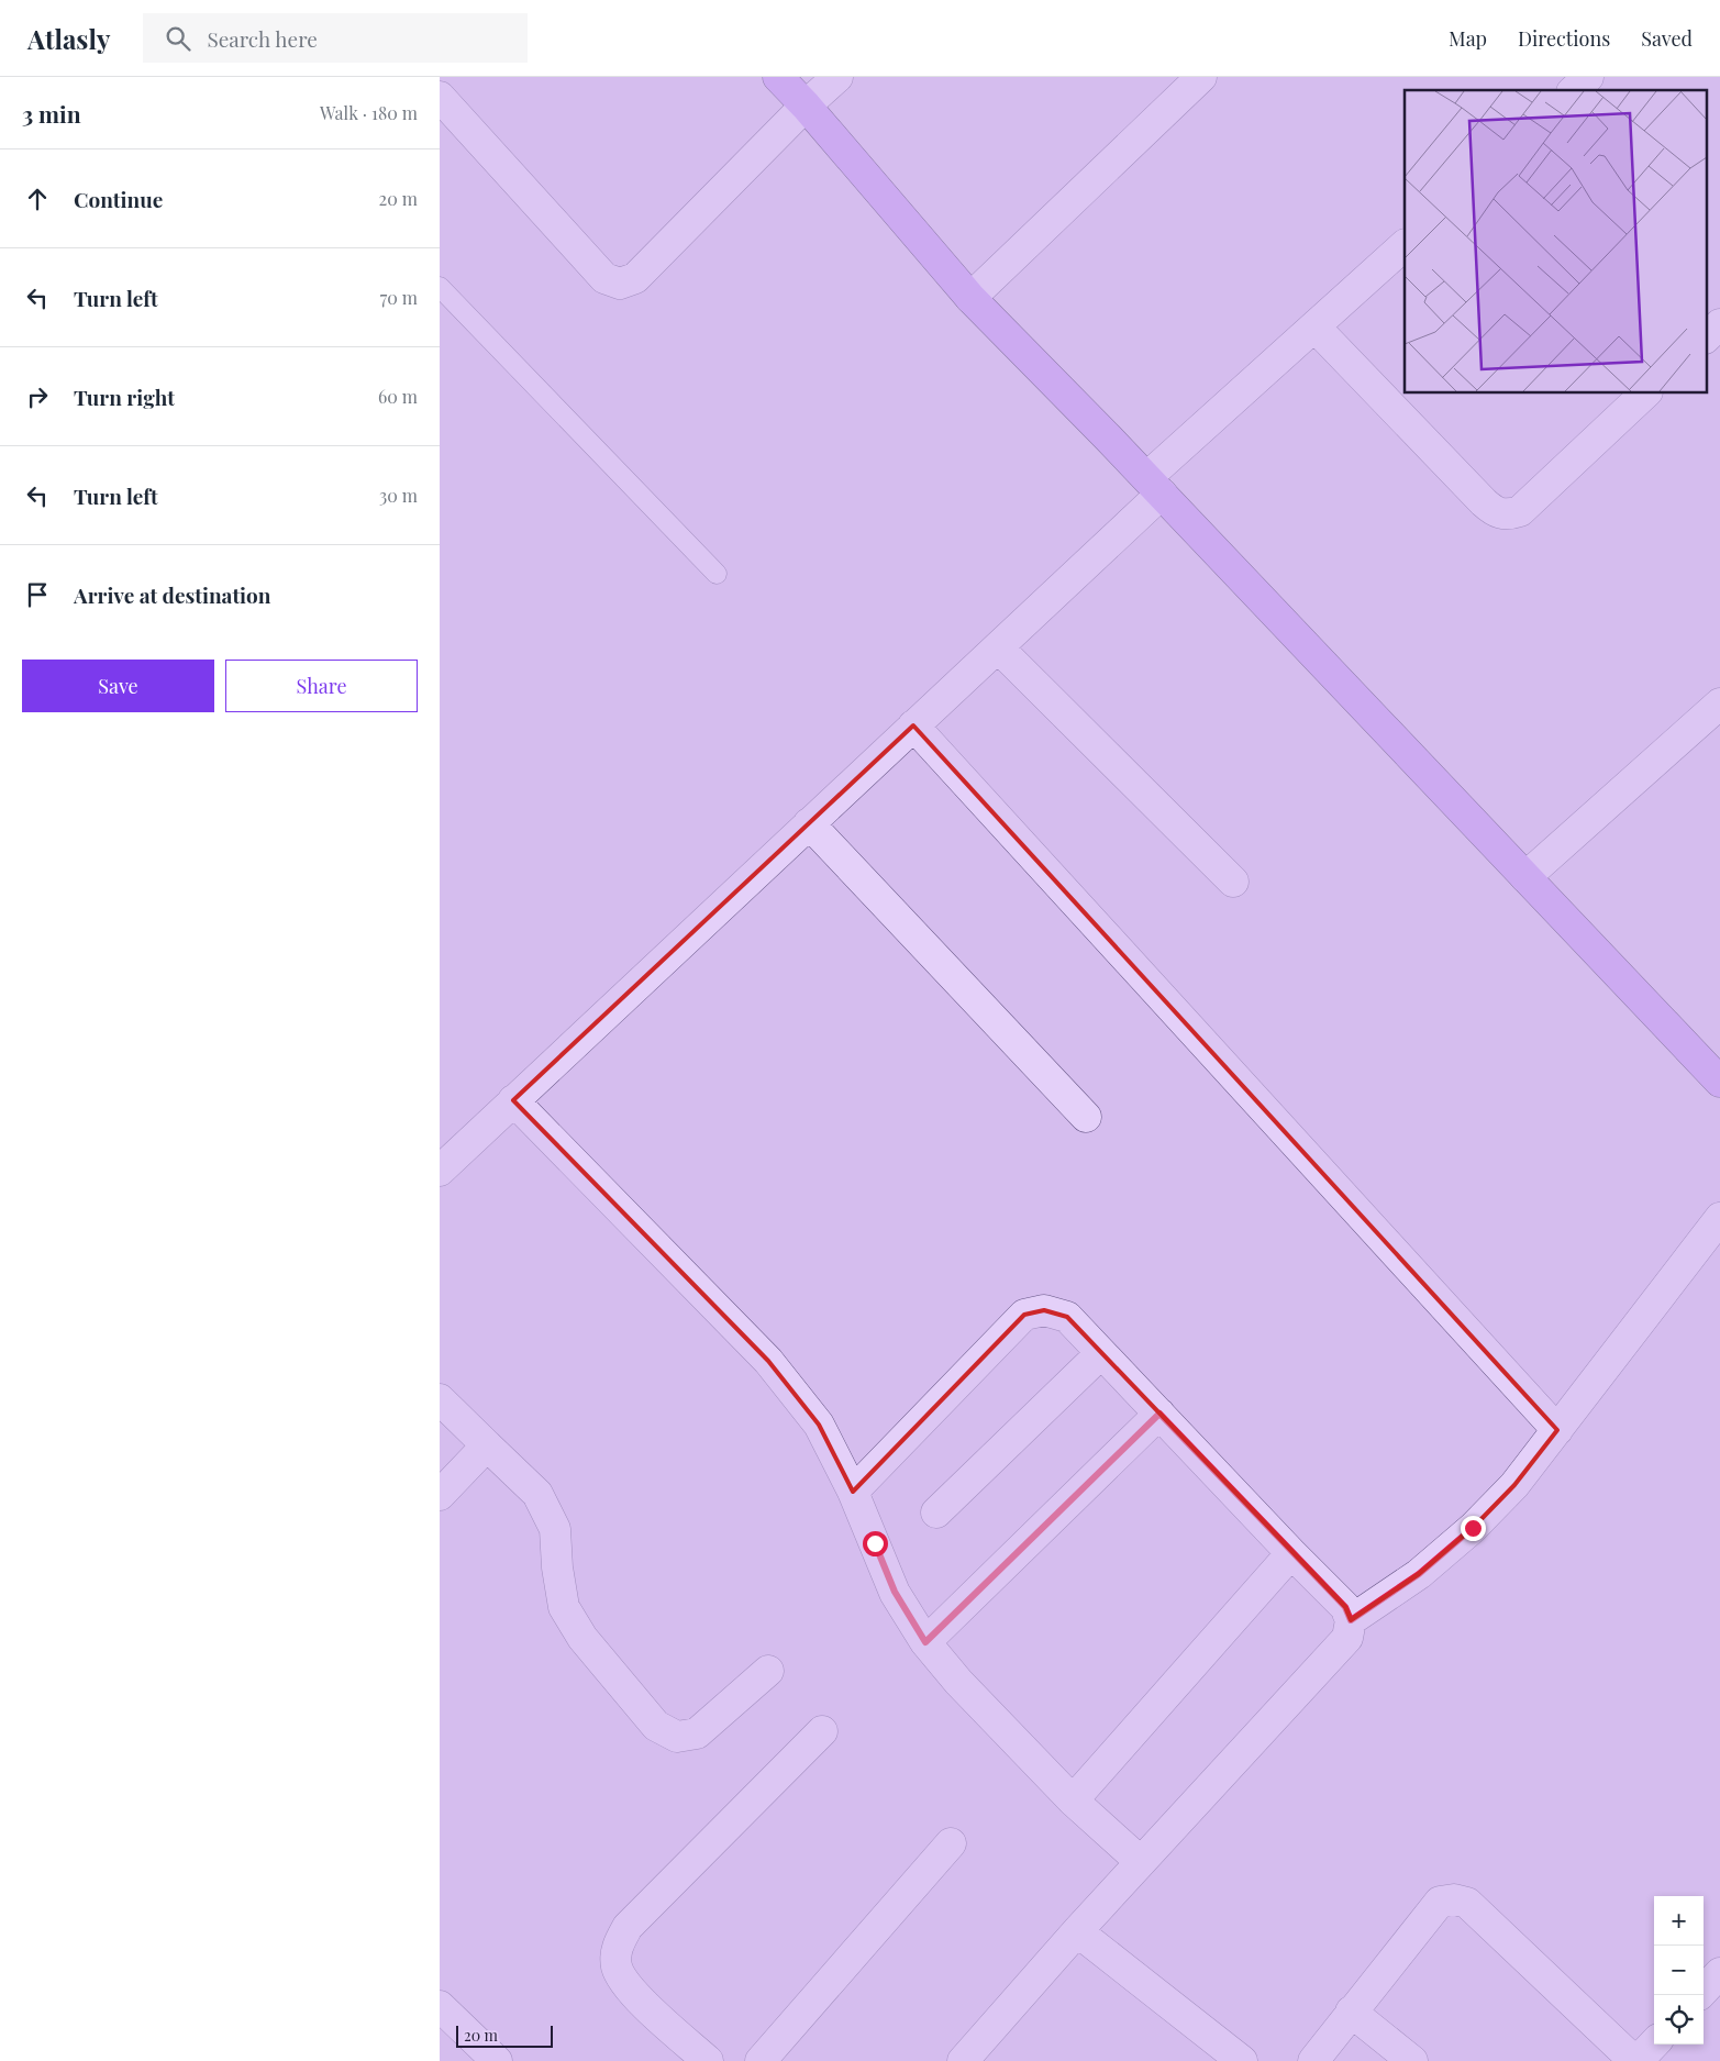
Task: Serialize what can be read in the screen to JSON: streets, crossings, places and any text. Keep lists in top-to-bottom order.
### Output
{
  "scale_bar": "20 m",
  "page": {
    "header": "Atlasly",
    "search": "Search here",
    "nav": ["Map", "Directions", "Saved"],
    "heading": ["3 min", "Walk · 180 m"],
    "list": [
      ["Continue", "20 m"],
      ["Turn left", "70 m"],
      ["Turn right", "60 m"],
      ["Turn left", "30 m"],
      "Arrive at destination"
    ],
    "buttons": ["Save", "Share"],
    "map_buttons": ["+", "−"],
    "scale": "20 m"
  }
}
